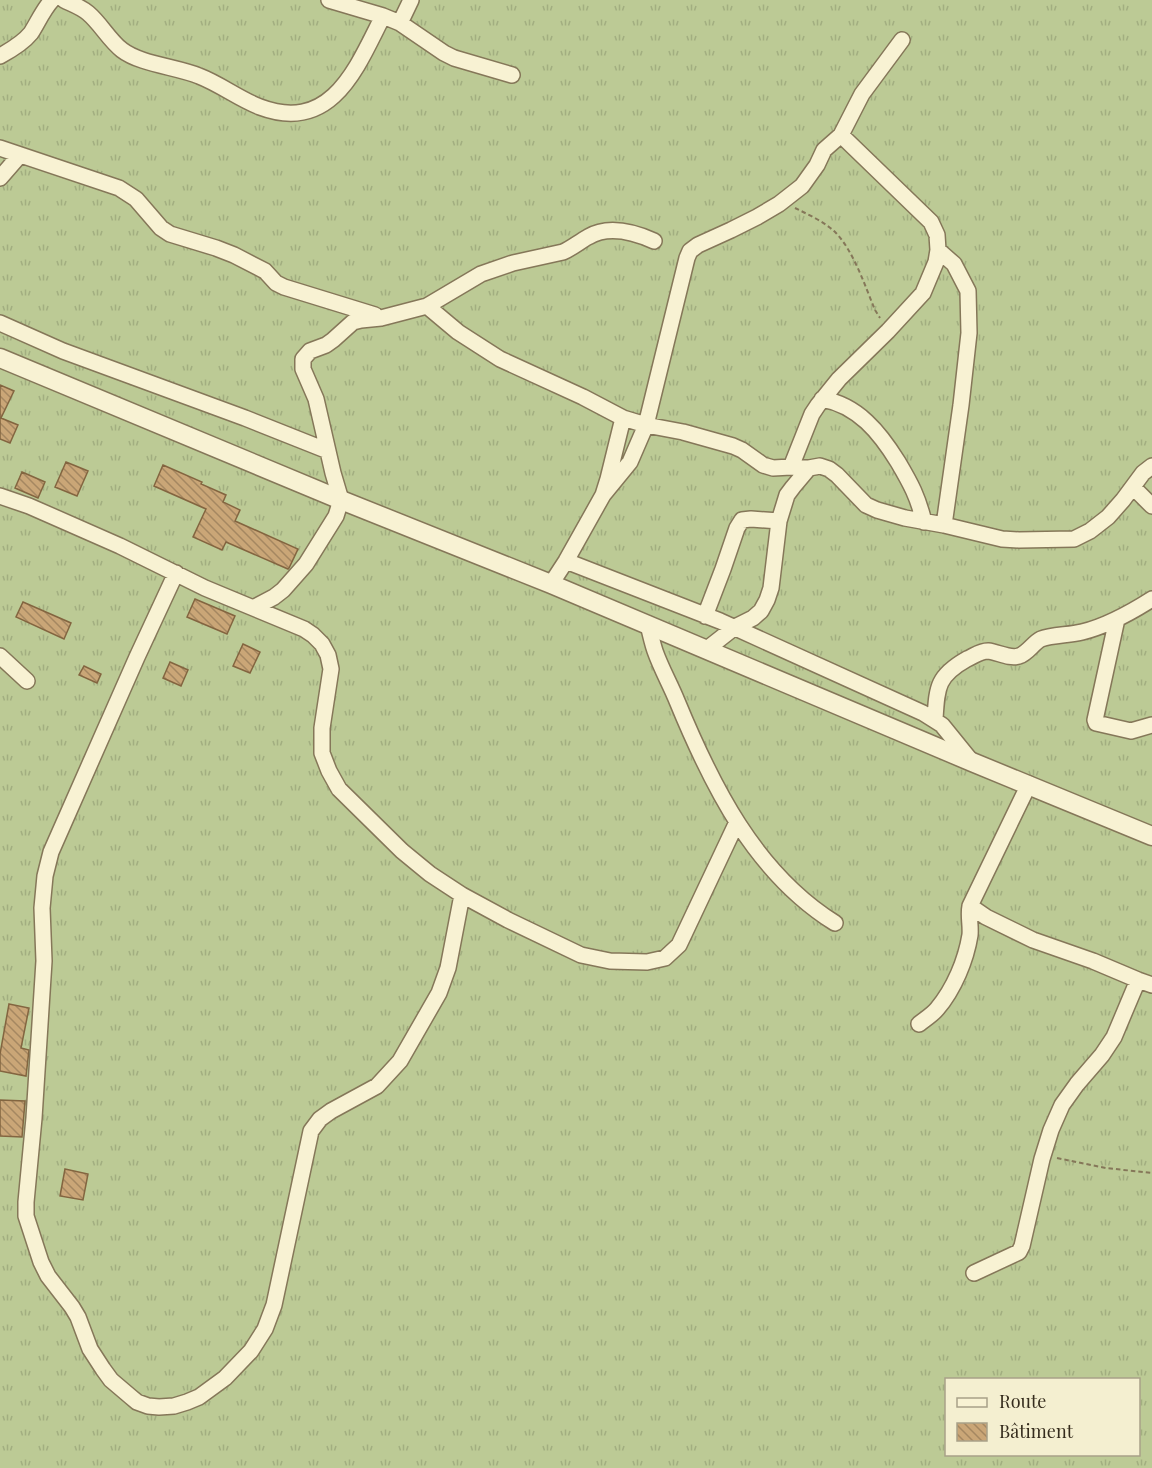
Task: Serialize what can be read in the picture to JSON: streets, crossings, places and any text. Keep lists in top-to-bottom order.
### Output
{
  "legend": ["Route", "Bâtiment"]
}
